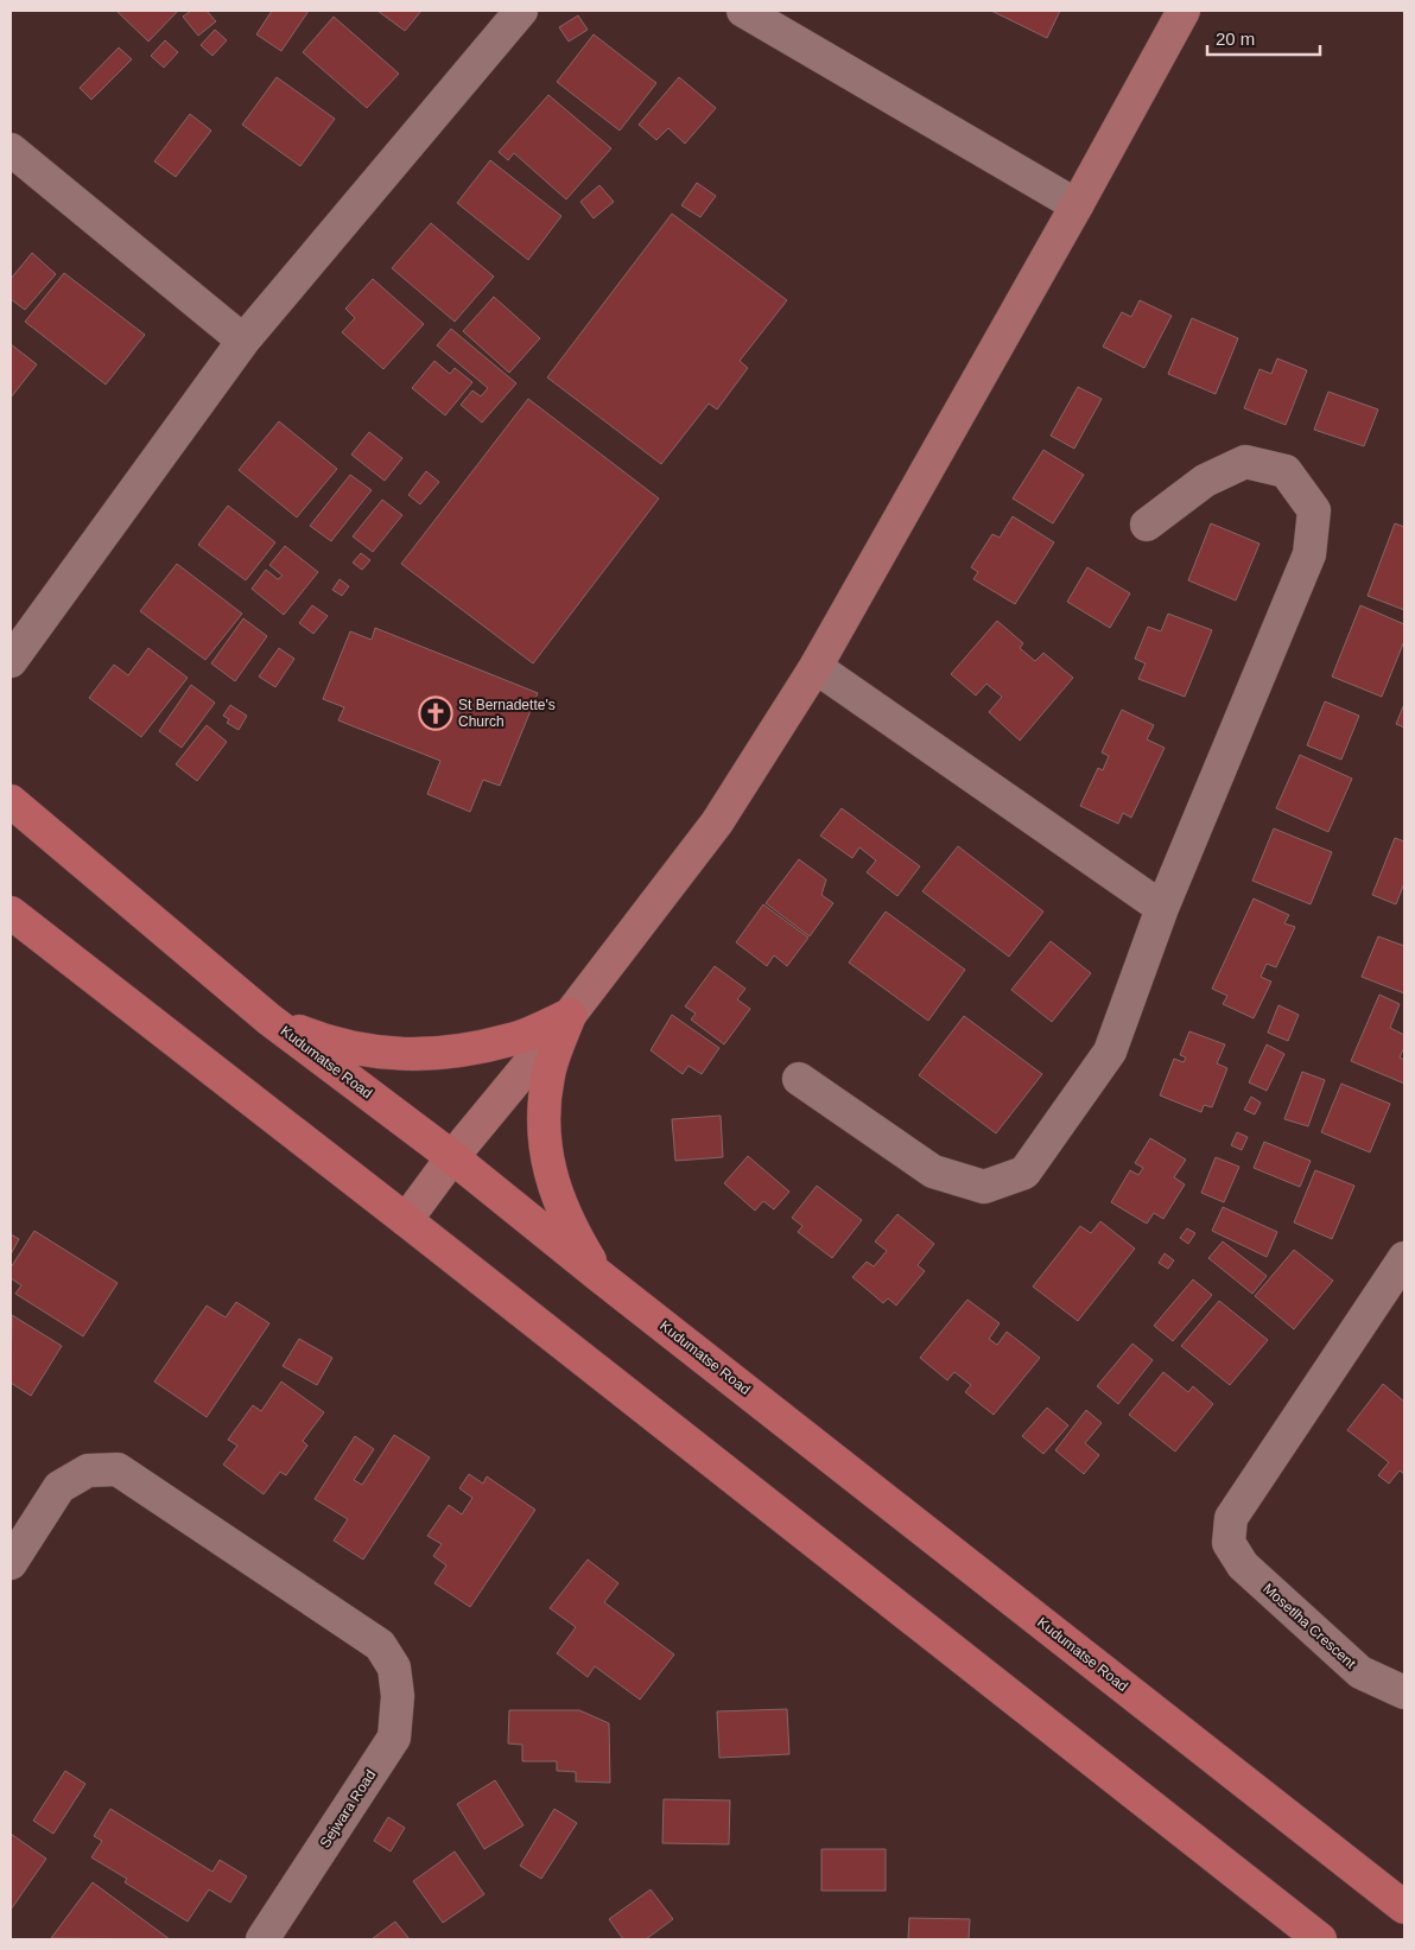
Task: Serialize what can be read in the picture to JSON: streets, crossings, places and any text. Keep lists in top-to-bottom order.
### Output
{
  "streets": {
    "main road": ["Kudumatse Road"],
    "street": ["Mosetlha Crescent", "Sejwara Road"]
  },
  "places": {
    "church": ["St Bernadette's Church"]
  },
  "scale_bar": "20 m"
}
